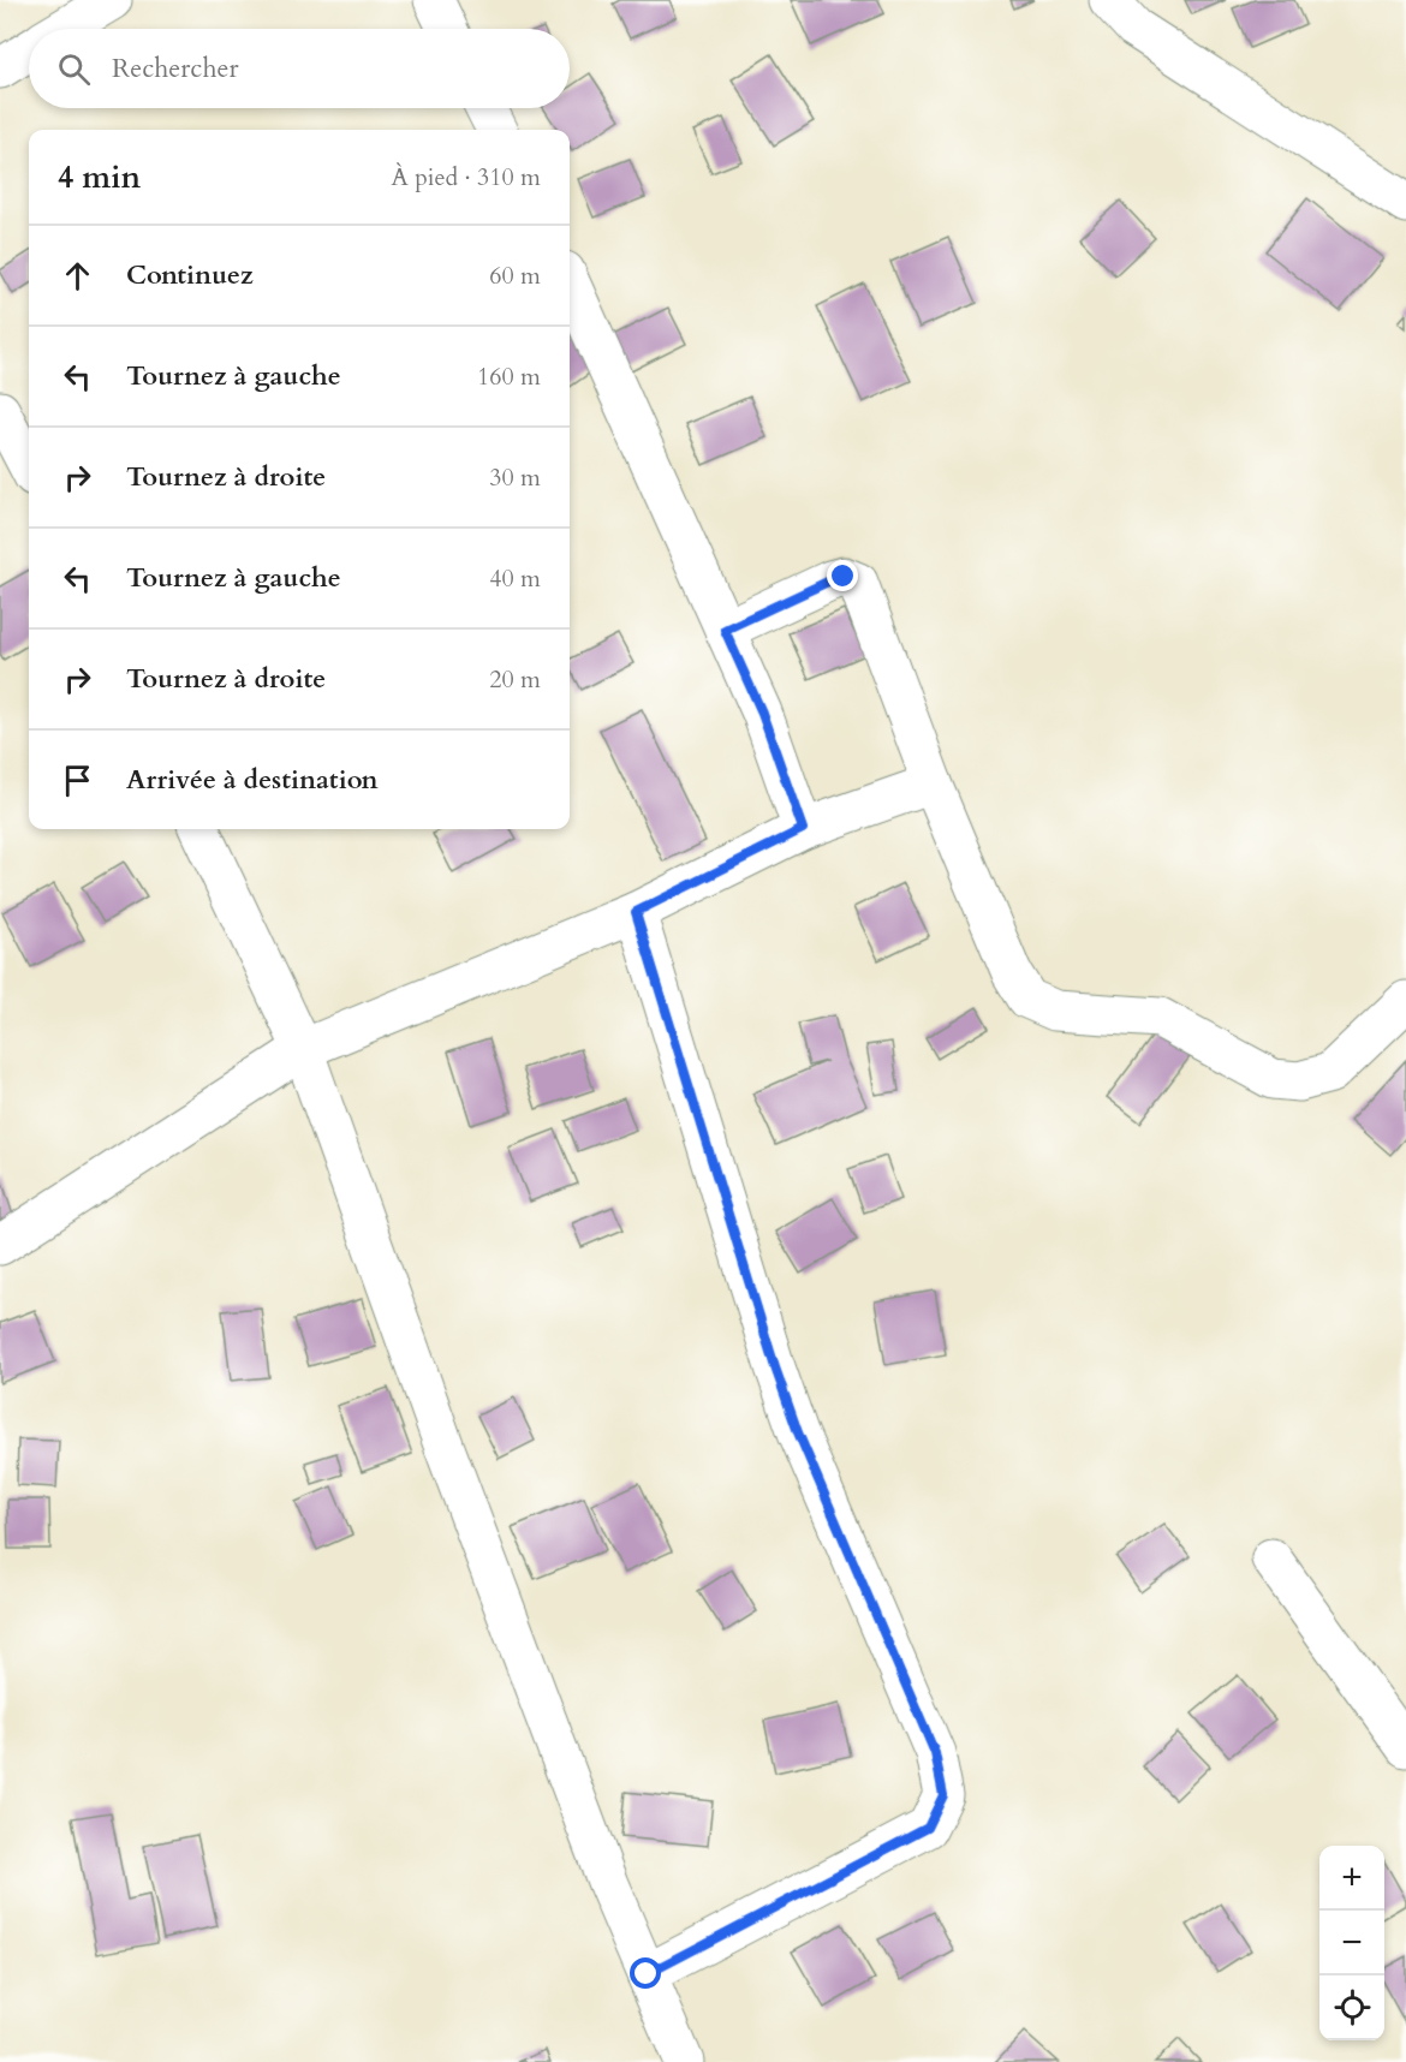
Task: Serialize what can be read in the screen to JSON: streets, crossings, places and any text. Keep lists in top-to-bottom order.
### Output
{
  "page": {
    "search": "Rechercher",
    "heading": ["4 min", "À pied · 310 m"],
    "list": [
      ["Continuez", "60 m"],
      ["Tournez à gauche", "160 m"],
      ["Tournez à droite", "30 m"],
      ["Tournez à gauche", "40 m"],
      ["Tournez à droite", "20 m"],
      "Arrivée à destination"
    ],
    "map_buttons": ["+", "−"]
  }
}
